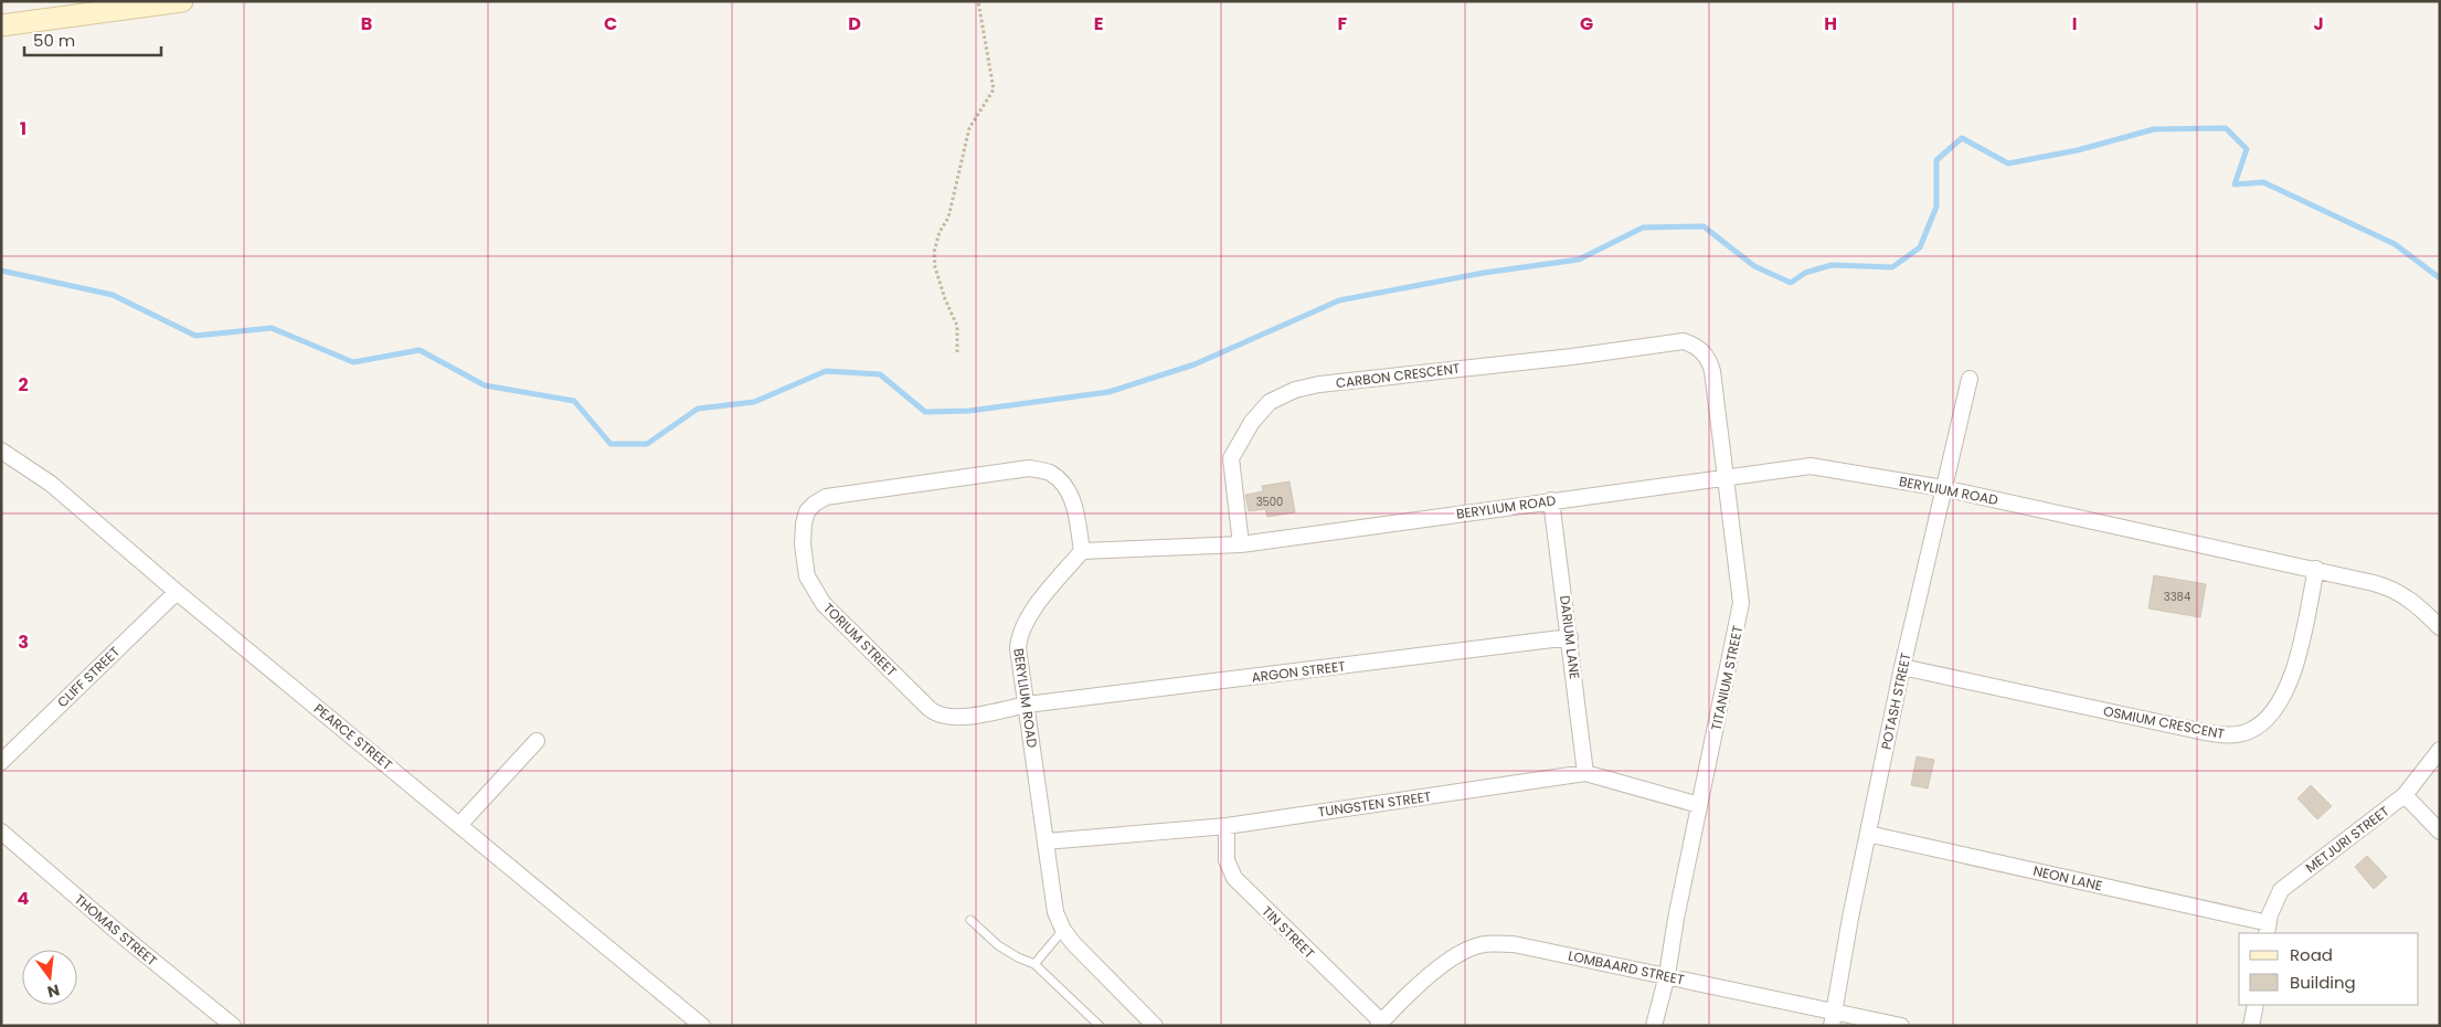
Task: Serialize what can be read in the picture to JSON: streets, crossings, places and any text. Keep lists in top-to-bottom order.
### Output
{
  "streets": {
    "street": [
      "CARBON CRESCENT",
      "BERYLIUM ROAD",
      "DARIUM LANE",
      "TORIUM STREET",
      "ARGON STREET",
      "CLIFF STREET",
      "TITANIUM STREET",
      "POTASH STREET",
      "OSMIUM CRESCENT",
      "PEARCE STREET",
      "TUNGSTEN STREET",
      "METJURI STREET",
      "NEON LANE",
      "THOMAS STREET",
      "TIN STREET",
      "LOMBAARD STREET"
    ]
  },
  "crossings": [
    ["CARBON CRESCENT", "BERYLIUM ROAD"],
    ["CARBON CRESCENT", "TITANIUM STREET"],
    ["BERYLIUM ROAD", "DARIUM LANE"],
    ["BERYLIUM ROAD", "TORIUM STREET"],
    ["BERYLIUM ROAD", "ARGON STREET"],
    ["BERYLIUM ROAD", "TITANIUM STREET"],
    ["BERYLIUM ROAD", "POTASH STREET"],
    ["BERYLIUM ROAD", "OSMIUM CRESCENT"],
    ["BERYLIUM ROAD", "TUNGSTEN STREET"],
    ["DARIUM LANE", "ARGON STREET"],
    ["DARIUM LANE", "TUNGSTEN STREET"],
    ["TORIUM STREET", "ARGON STREET"],
    ["CLIFF STREET", "PEARCE STREET"],
    ["TITANIUM STREET", "TUNGSTEN STREET"],
    ["TITANIUM STREET", "LOMBAARD STREET"],
    ["POTASH STREET", "OSMIUM CRESCENT"],
    ["POTASH STREET", "NEON LANE"],
    ["POTASH STREET", "LOMBAARD STREET"],
    ["TUNGSTEN STREET", "TIN STREET"],
    ["METJURI STREET", "NEON LANE"],
    ["TIN STREET", "LOMBAARD STREET"]
  ],
  "house_numbers": ["3500", "3384"],
  "legend": ["Road", "Building"],
  "scale_bar": "50 m",
  "north": "bottom",
  "grid": {
    "columns": [
      "B",
      "C",
      "D",
      "E",
      "F",
      "G",
      "H",
      "I",
      "J"
    ],
    "rows": [
      "1",
      "2",
      "3",
      "4"
    ]
  }
}
